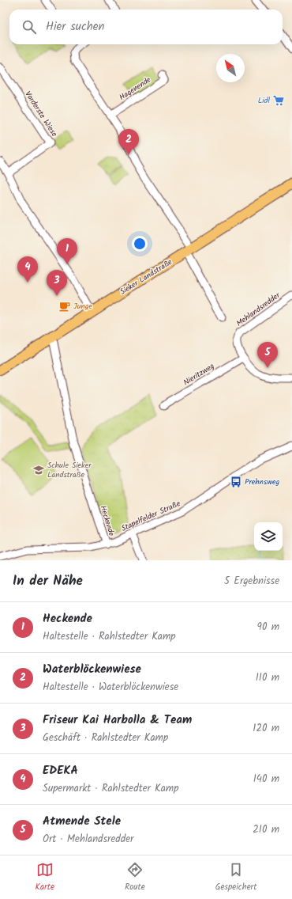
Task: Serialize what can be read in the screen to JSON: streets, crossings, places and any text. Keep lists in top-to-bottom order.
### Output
{
  "streets": {
    "main road": ["Sieker Landstraße"],
    "street": [
      "Hagenende",
      "Vorderste Wiese",
      "Mehlandsredder",
      "Nieritzweg",
      "Stapelfelder Straße",
      "Heckende"
    ]
  },
  "crossings": [
    ["Sieker Landstraße", "Heckende"],
    ["Mehlandsredder", "Nieritzweg"],
    ["Stapelfelder Straße", "Heckende"]
  ],
  "places": {
    "supermarket": ["Lidl"],
    "cafe": ["Junge"],
    "school or university": ["Schule Sieker Landstraße"],
    "bus stop": ["Prehnsweg"]
  },
  "north": "top left",
  "page": {
    "search": "Hier suchen",
    "pins": [
      "2",
      "1",
      "4",
      "3",
      "5"
    ],
    "heading": ["In der Nähe", "5 Ergebnisse"],
    "list": [
      {
        "mark": "1",
        "name": "Heckende",
        "note": "Haltestelle · Rahlstedter Kamp",
        "value": "90 m"
      },
      {
        "mark": "2",
        "name": "Waterblöckenwiese",
        "note": "Haltestelle · Waterblöckenwiese",
        "value": "110 m"
      },
      {
        "mark": "3",
        "name": "Friseur Kai Harbolla & Team",
        "note": "Geschäft · Rahlstedter Kamp",
        "value": "120 m"
      },
      {
        "mark": "4",
        "name": "EDEKA",
        "note": "Supermarkt · Rahlstedter Kamp",
        "value": "140 m"
      },
      {
        "mark": "5",
        "name": "Atmende Stele",
        "note": "Ort · Mehlandsredder",
        "value": "210 m"
      }
    ],
    "nav": ["Karte", "Route", "Gespeichert"]
  }
}
